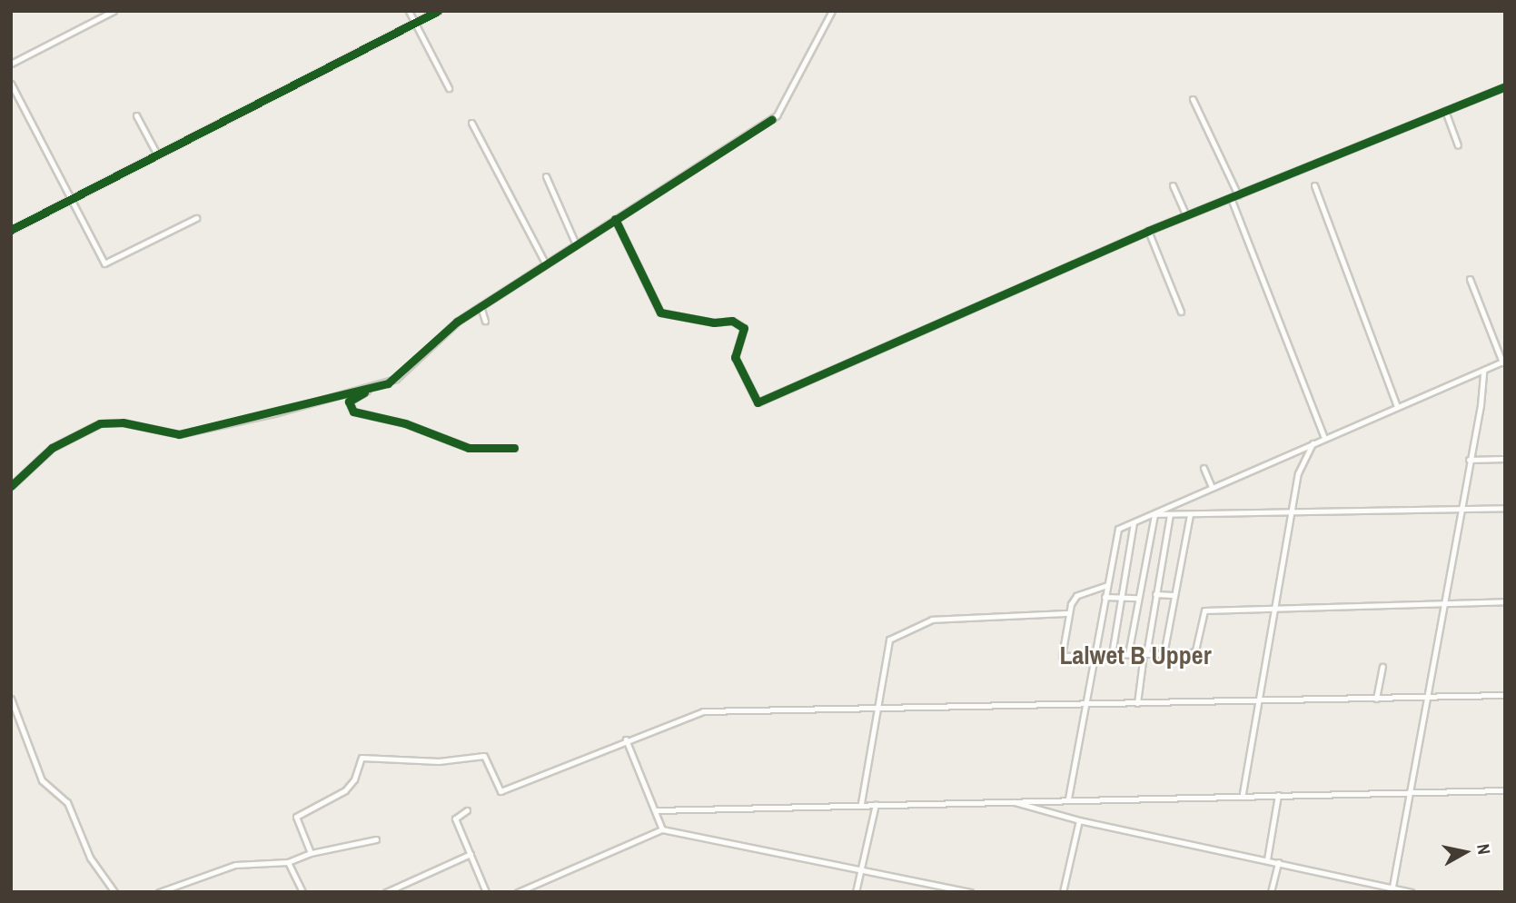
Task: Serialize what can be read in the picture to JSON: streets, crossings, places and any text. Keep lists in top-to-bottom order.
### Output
{
  "districts": ["Lalwet B Upper"],
  "north": "right"
}
